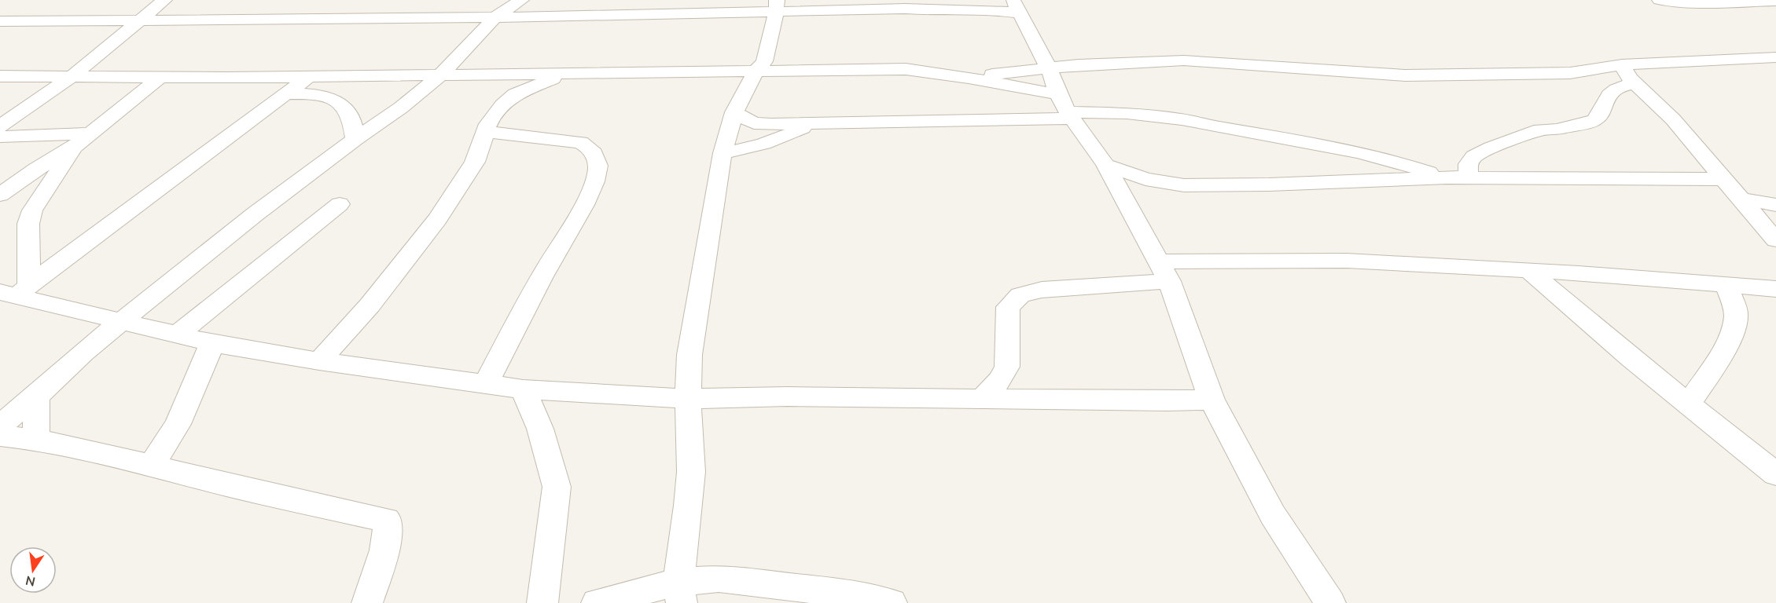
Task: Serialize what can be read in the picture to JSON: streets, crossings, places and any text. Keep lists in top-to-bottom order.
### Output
{
  "north": "bottom"
}
